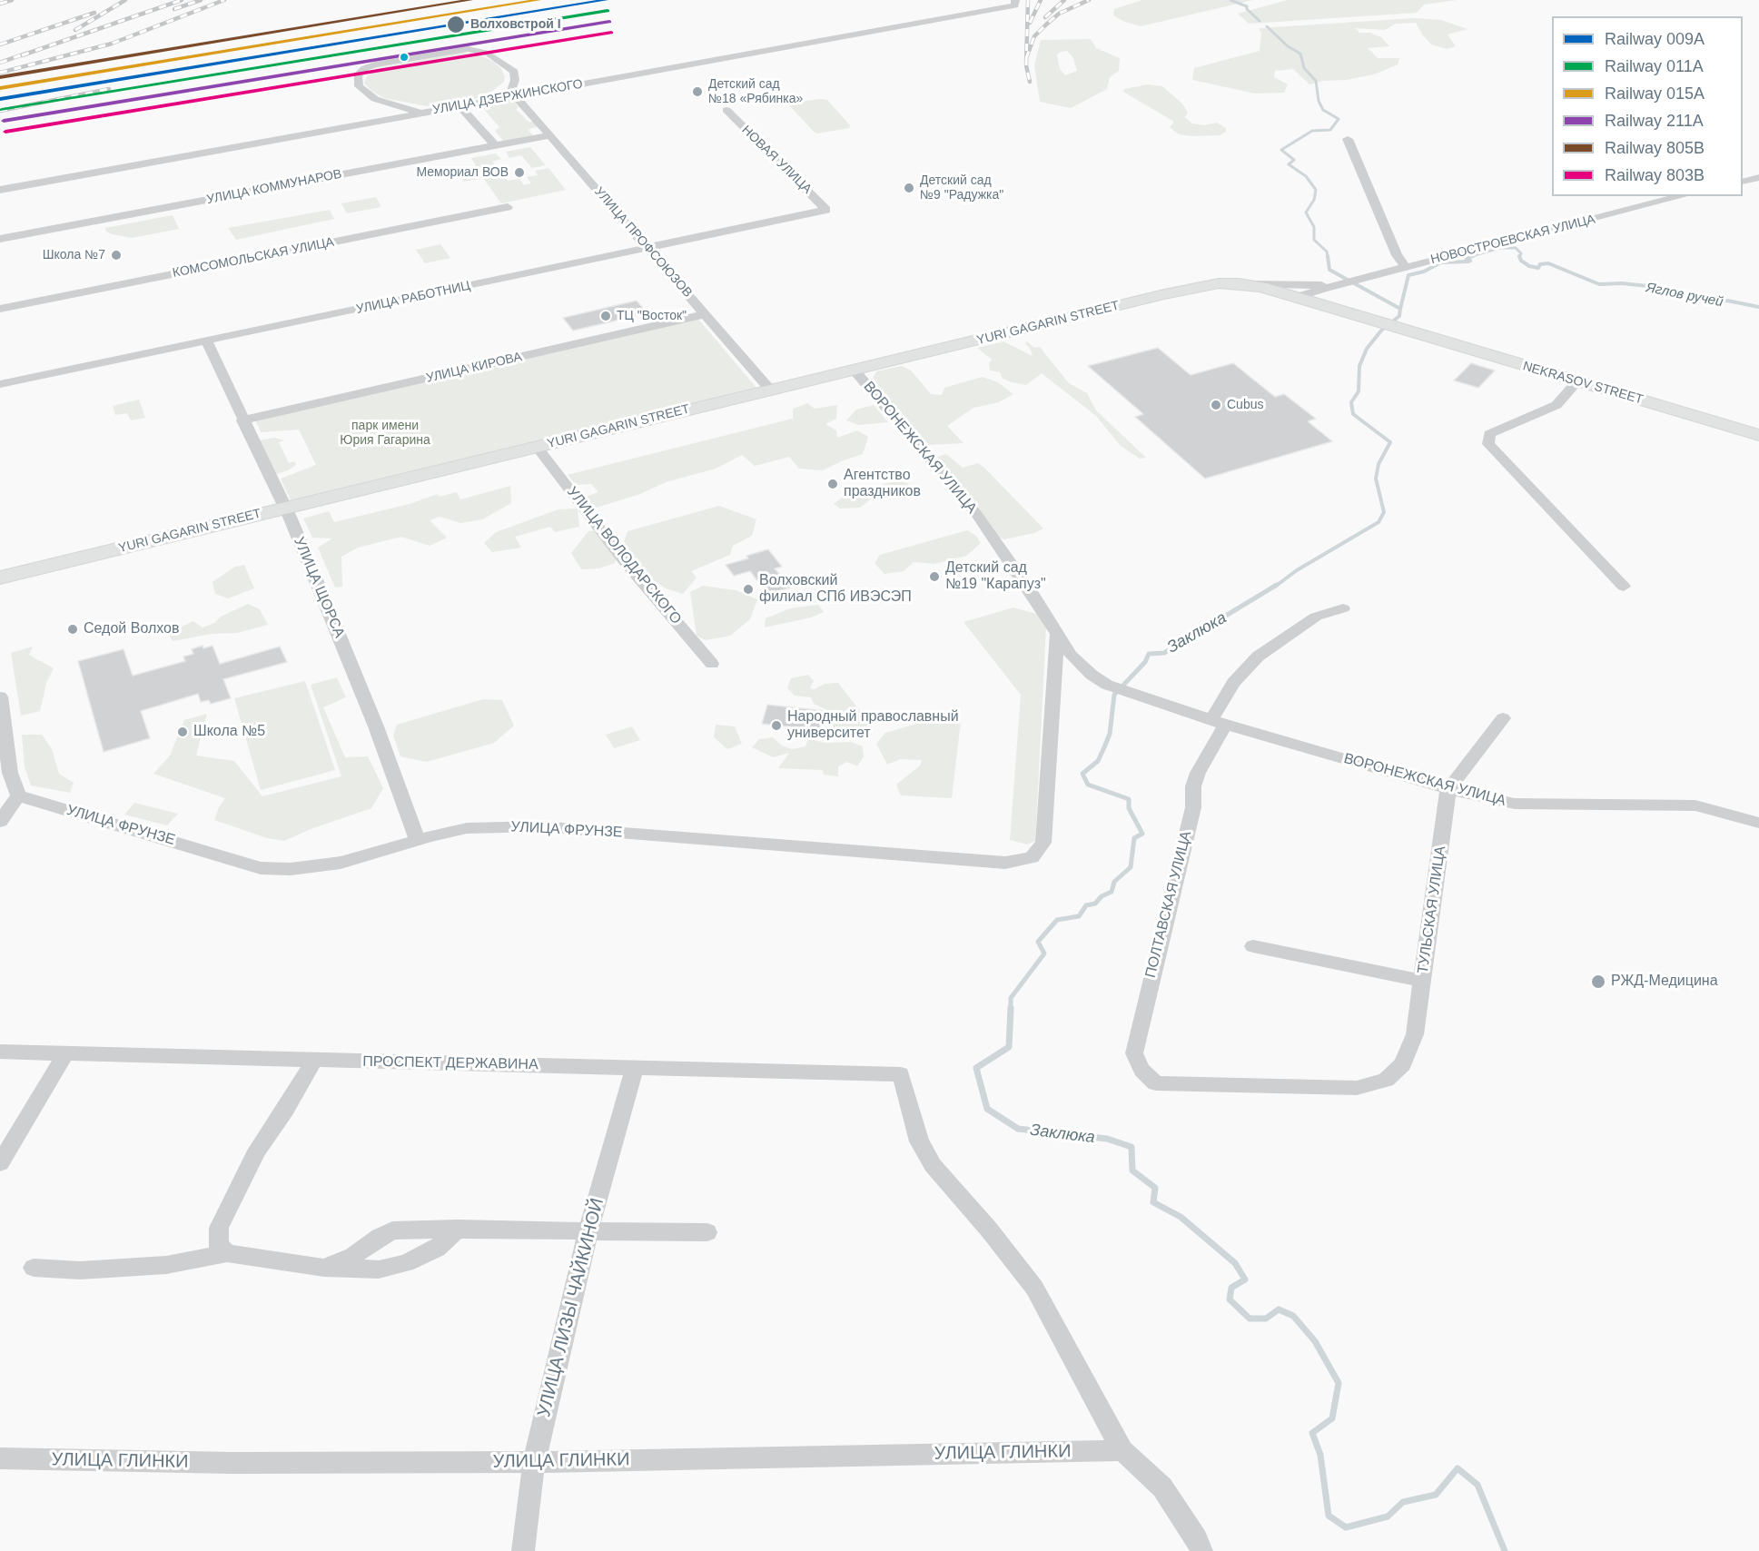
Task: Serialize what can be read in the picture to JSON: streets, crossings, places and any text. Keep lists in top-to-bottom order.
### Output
{
  "streets": {
    "main road": ["YURI GAGARIN STREET", "NEKRASOV STREET"],
    "street": [
      "УЛИЦА ДЗЕРЖИНСКОГО",
      "НОВАЯ УЛИЦА",
      "УЛИЦА КОММУНАРОВ",
      "НОВОСТРОЕВСКАЯ УЛИЦА",
      "УЛИЦА ПРОФСОЮЗОВ",
      "КОМСОМОЛЬСКАЯ УЛИЦА",
      "УЛИЦА РАБОТНИЦ",
      "УЛИЦА КИРОВА",
      "ВОРОНЕЖСКАЯ УЛИЦА",
      "УЛИЦА ВОЛОДАРСКОГО",
      "УЛИЦА ЩОРСА",
      "УЛИЦА ФРУНЗЕ",
      "ПОЛТАВСКАЯ УЛИЦА",
      "ТУЛЬСКАЯ УЛИЦА",
      "ПРОСПЕКТ ДЕРЖАВИНА",
      "УЛИЦА ЛИЗЫ ЧАЙКИНОЙ",
      "УЛИЦА ГЛИНКИ"
    ]
  },
  "crossings": [
    ["УЛИЦА ДЗЕРЖИНСКОГО", "УЛИЦА ПРОФСОЮЗОВ"],
    ["НОВАЯ УЛИЦА", "УЛИЦА РАБОТНИЦ"],
    ["УЛИЦА КОММУНАРОВ", "УЛИЦА ПРОФСОЮЗОВ"],
    ["НОВОСТРОЕВСКАЯ УЛИЦА", "YURI GAGARIN STREET"],
    ["НОВОСТРОЕВСКАЯ УЛИЦА", "NEKRASOV STREET"],
    ["УЛИЦА ПРОФСОЮЗОВ", "УЛИЦА РАБОТНИЦ"],
    ["УЛИЦА ПРОФСОЮЗОВ", "YURI GAGARIN STREET"],
    ["УЛИЦА ПРОФСОЮЗОВ", "УЛИЦА КИРОВА"],
    ["УЛИЦА РАБОТНИЦ", "УЛИЦА ЩОРСА"],
    ["YURI GAGARIN STREET", "ВОРОНЕЖСКАЯ УЛИЦА"],
    ["YURI GAGARIN STREET", "УЛИЦА ВОЛОДАРСКОГО"],
    ["YURI GAGARIN STREET", "УЛИЦА ЩОРСА"],
    ["УЛИЦА КИРОВА", "УЛИЦА ЩОРСА"],
    ["ВОРОНЕЖСКАЯ УЛИЦА", "УЛИЦА ФРУНЗЕ"],
    ["ВОРОНЕЖСКАЯ УЛИЦА", "ПОЛТАВСКАЯ УЛИЦА"],
    ["ВОРОНЕЖСКАЯ УЛИЦА", "ТУЛЬСКАЯ УЛИЦА"],
    ["УЛИЦА ЩОРСА", "УЛИЦА ФРУНЗЕ"],
    ["ПОЛТАВСКАЯ УЛИЦА", "ТУЛЬСКАЯ УЛИЦА"],
    ["ПРОСПЕКТ ДЕРЖАВИНА", "УЛИЦА ЛИЗЫ ЧАЙКИНОЙ"],
    ["ПРОСПЕКТ ДЕРЖАВИНА", "УЛИЦА ГЛИНКИ"],
    ["УЛИЦА ЛИЗЫ ЧАЙКИНОЙ", "УЛИЦА ГЛИНКИ"]
  ],
  "water": ["Яглов ручей", "Заклюка"],
  "parks": ["парк имени Юрия Гагарина"],
  "places": [
    "Волховстрой I",
    "Детский сад №18 «Рябинка»",
    "Мемориал ВОВ",
    "Детский cад №9 \"Радужка\"",
    "Школа №7",
    "ТЦ \"Восток\"",
    "Cubus",
    "Агентство праздников",
    "Детский сад №19 \"Карапуз\"",
    "Волховский филиал СПб ИВЭСЭП",
    "Седой Волхов",
    "Народный православный университет",
    "Школа №5",
    "РЖД-Медицина"
  ],
  "lines": [
    "rail line 009А",
    "rail line 015А",
    "rail line 805В",
    "rail line 011А",
    "rail line 211А",
    "rail line 803В"
  ],
  "legend": [
    "Railway 009А",
    "Railway 011А",
    "Railway 015А",
    "Railway 211А",
    "Railway 805В",
    "Railway 803В"
  ]
}
